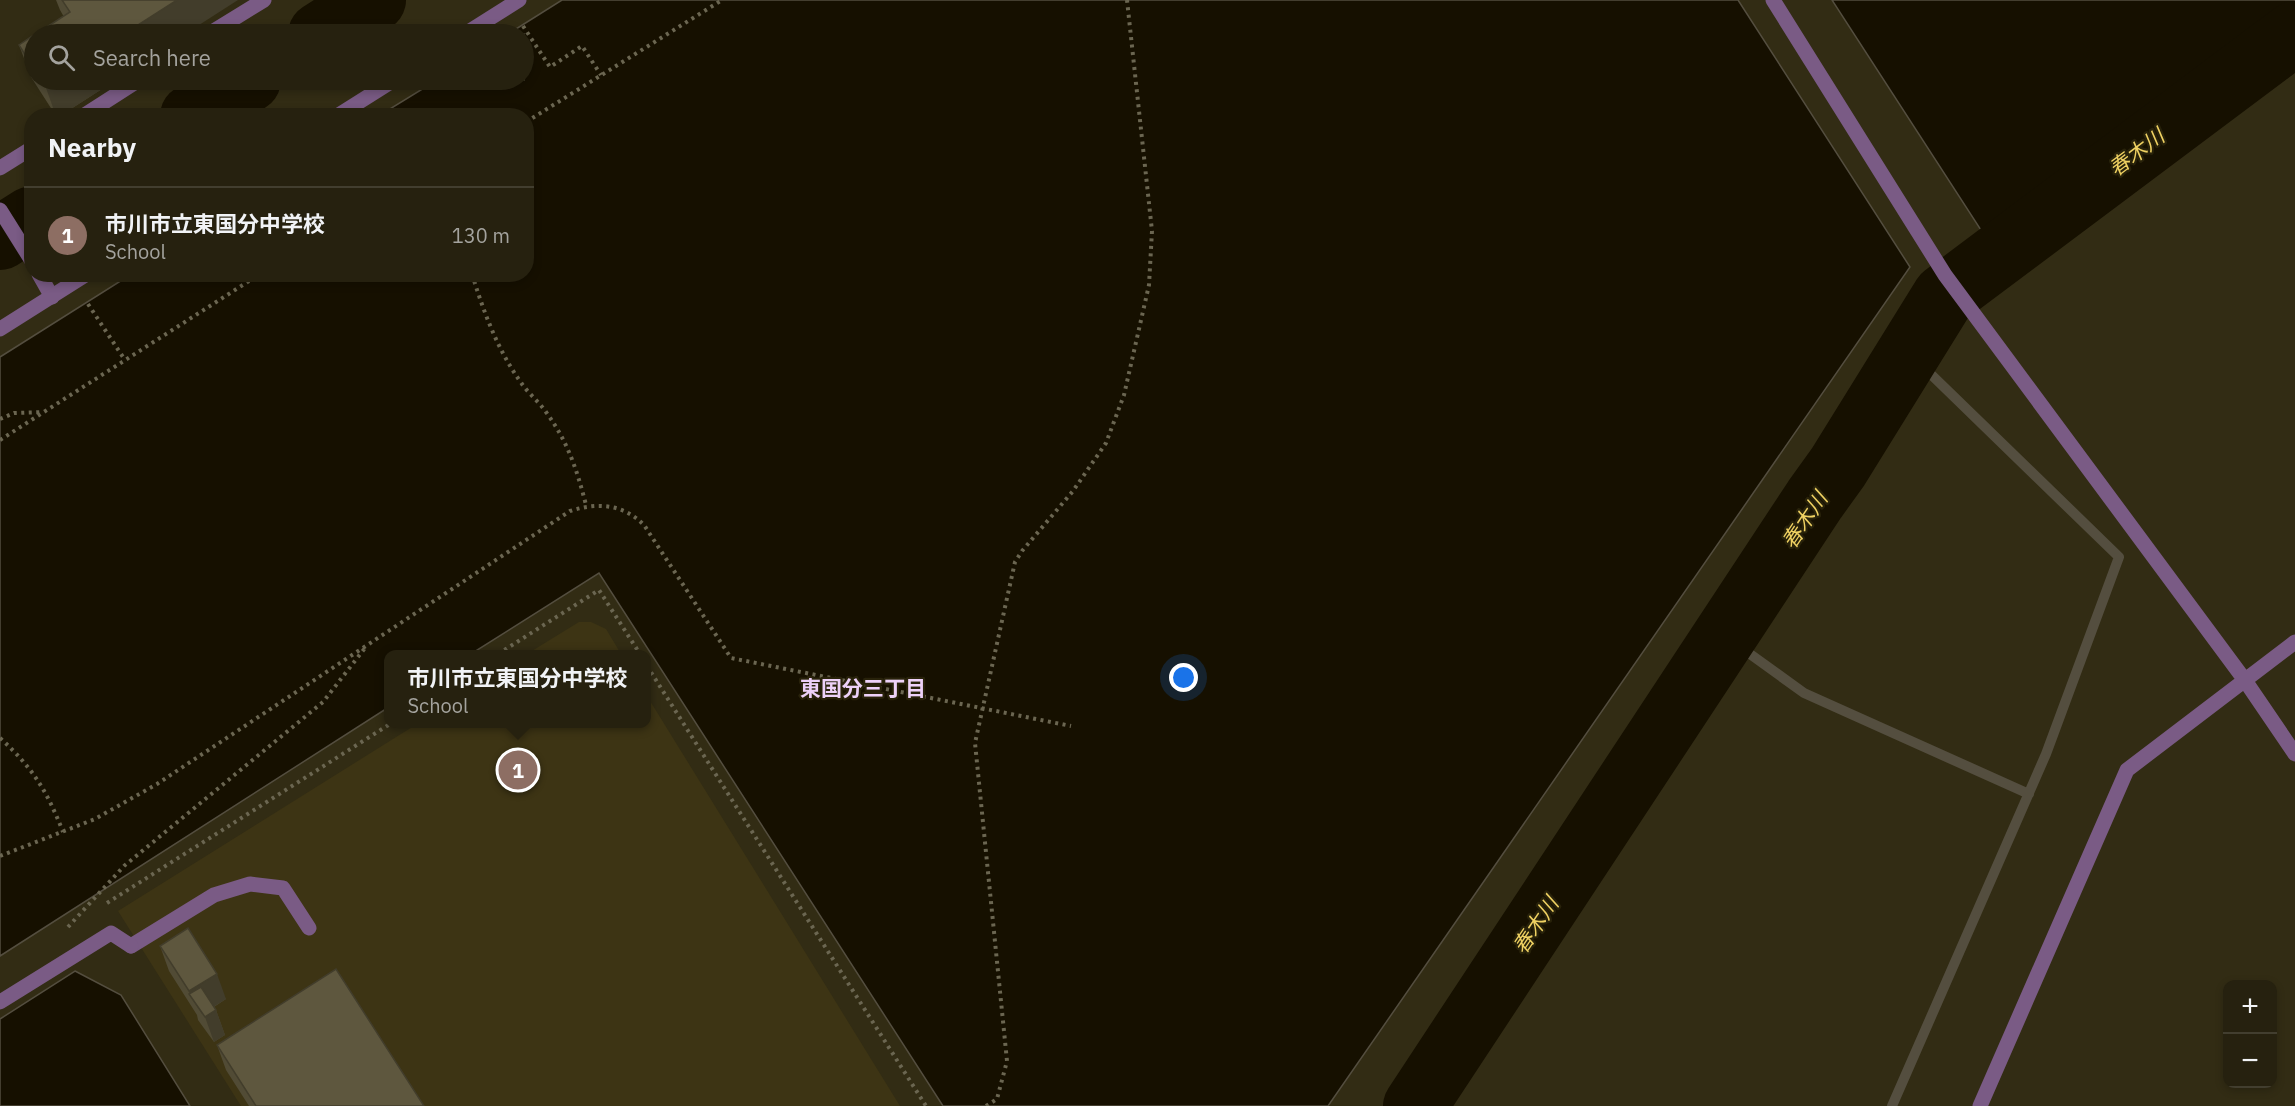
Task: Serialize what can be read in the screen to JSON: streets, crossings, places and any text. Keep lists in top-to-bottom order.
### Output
{
  "districts": ["東国分三丁目"],
  "water": ["春木川"],
  "page": {
    "search": "Search here",
    "heading": "Nearby",
    "list": [
      {
        "mark": "1",
        "name": "市川市立東国分中学校",
        "note": "School",
        "value": "130 m"
      }
    ],
    "popup": ["市川市立東国分中学校", "School"],
    "pins": "1",
    "map_buttons": ["+", "−"]
  }
}
